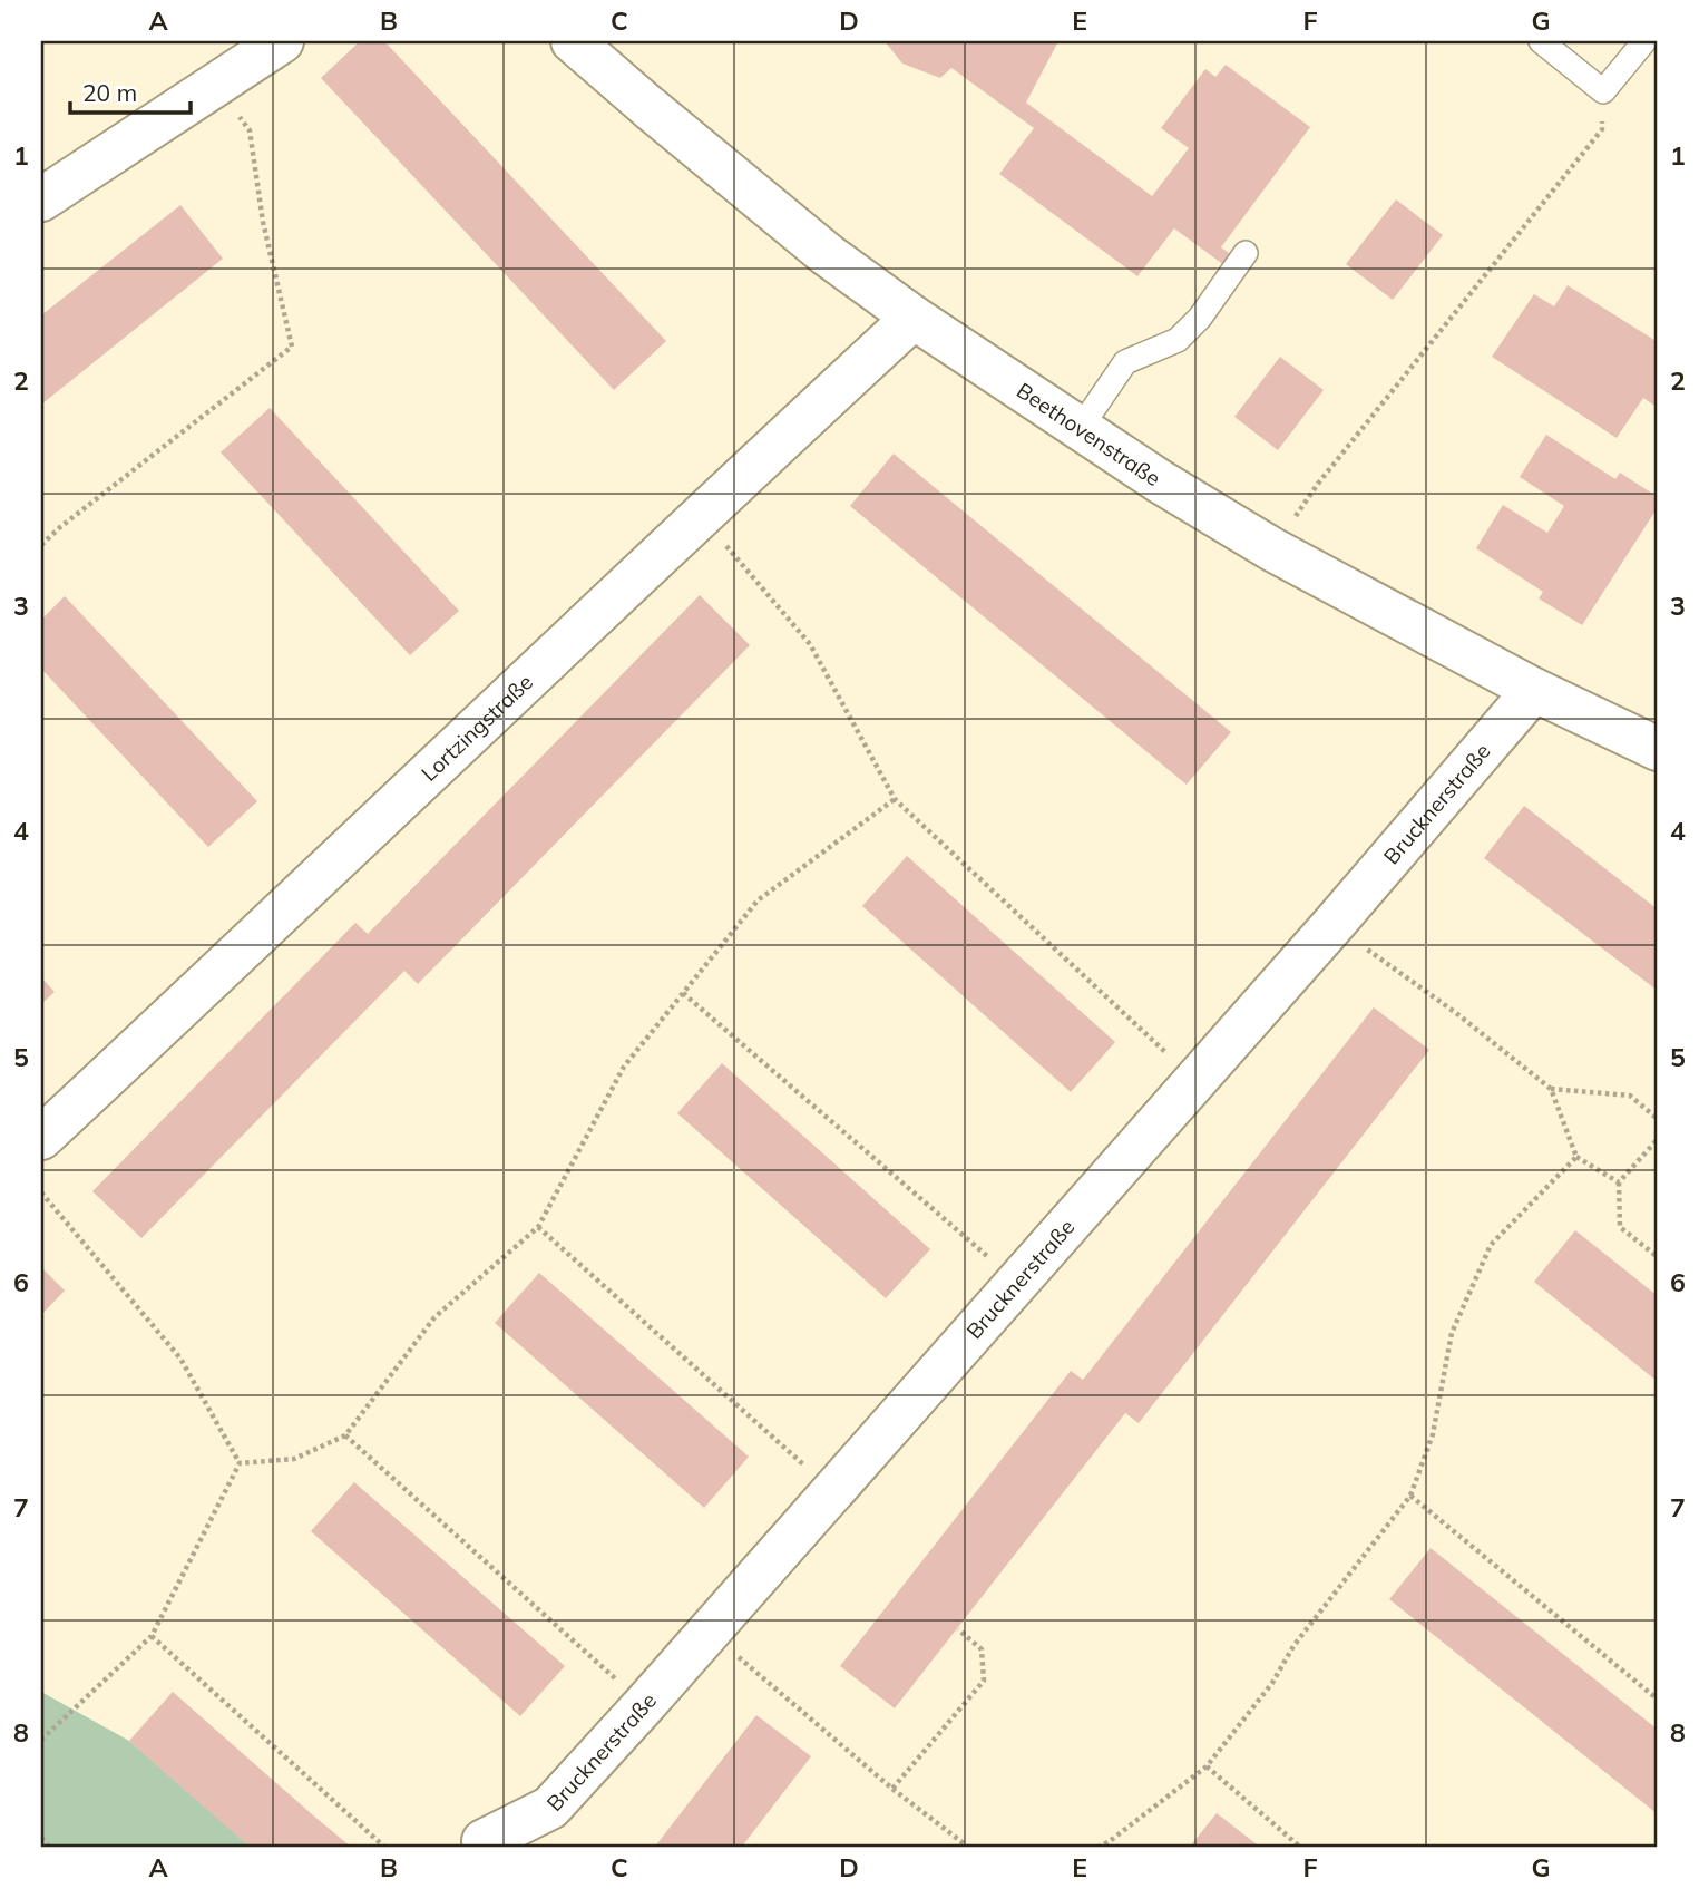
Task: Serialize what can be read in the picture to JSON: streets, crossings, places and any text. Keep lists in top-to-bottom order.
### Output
{
  "streets": {
    "street": ["Beethovenstraße", "Lortzingstraße", "Brucknerstraße"]
  },
  "crossings": [
    ["Beethovenstraße", "Lortzingstraße"],
    ["Beethovenstraße", "Brucknerstraße"]
  ],
  "scale_bar": "20 m",
  "grid": {
    "columns": [
      "A",
      "B",
      "C",
      "D",
      "E",
      "F",
      "G"
    ],
    "rows": [
      "1",
      "2",
      "3",
      "4",
      "5",
      "6",
      "7",
      "8"
    ]
  }
}
